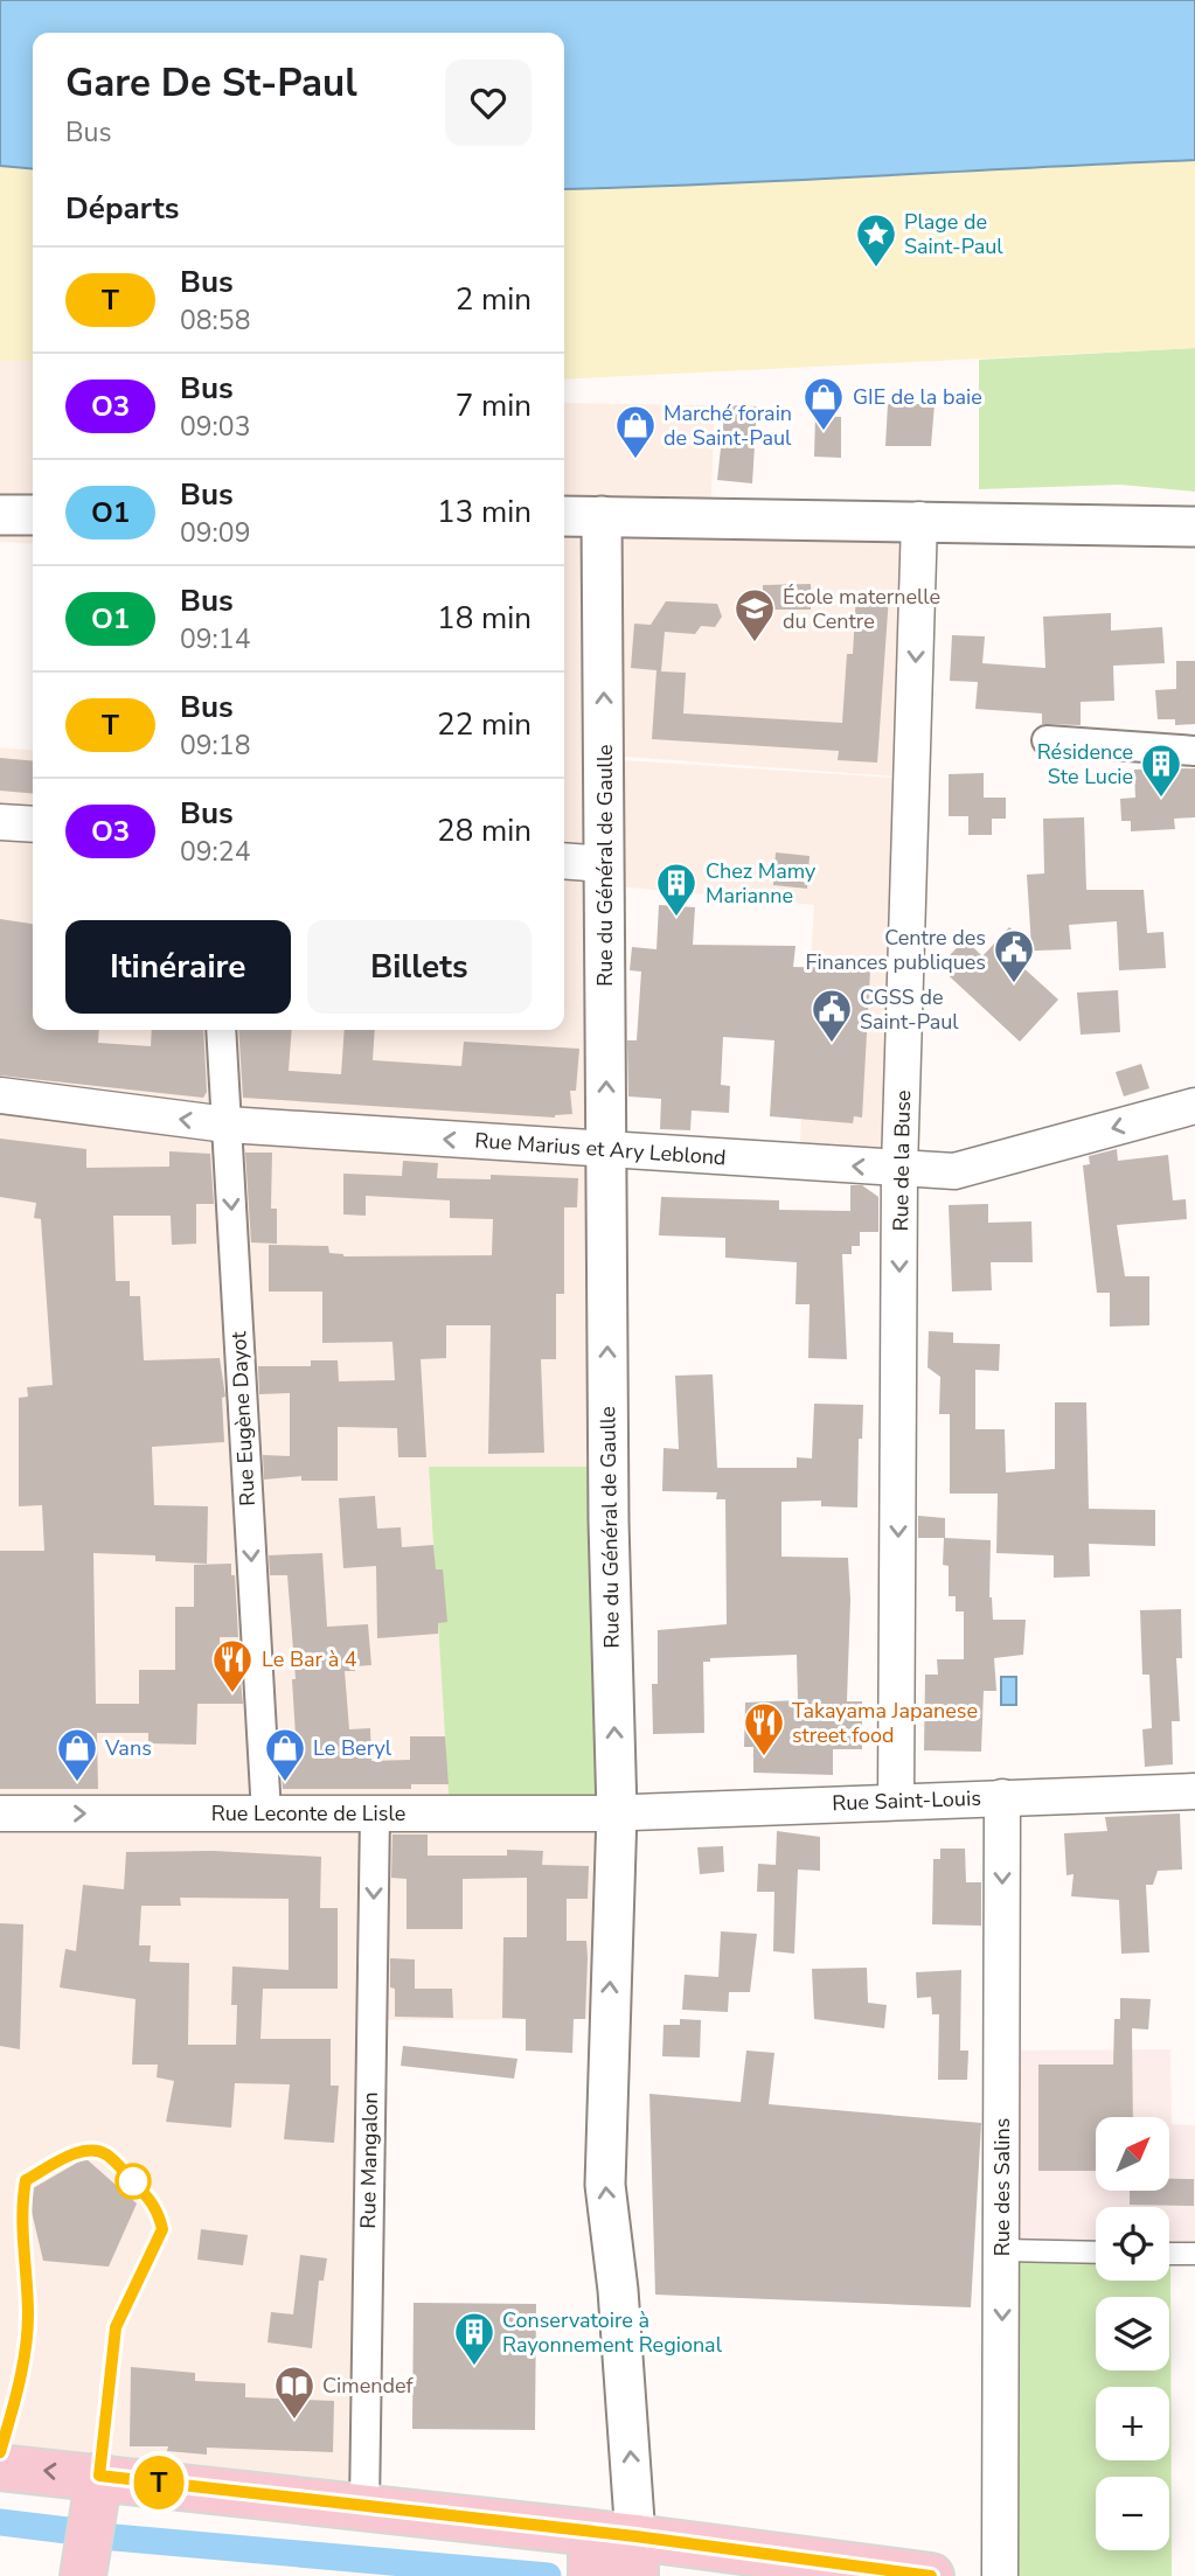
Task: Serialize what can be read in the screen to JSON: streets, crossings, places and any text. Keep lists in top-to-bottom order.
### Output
{
  "streets": {
    "main road": ["Rue du Général de Gaulle"],
    "street": [
      "Rue Marius et Ary Leblond",
      "Rue de la Buse",
      "Rue Eugène Dayot",
      "Rue Saint-Louis",
      "Rue Leconte de Lisle",
      "Rue Mangalon",
      "Rue des Salins"
    ]
  },
  "crossings": [
    ["Rue du Général de Gaulle", "Rue Marius et Ary Leblond"],
    ["Rue du Général de Gaulle", "Rue Saint-Louis"],
    ["Rue du Général de Gaulle", "Rue Leconte de Lisle"],
    ["Rue Marius et Ary Leblond", "Rue de la Buse"],
    ["Rue Marius et Ary Leblond", "Rue Eugène Dayot"],
    ["Rue de la Buse", "Rue Saint-Louis"],
    ["Rue Eugène Dayot", "Rue Leconte de Lisle"],
    ["Rue Saint-Louis", "Rue Leconte de Lisle"],
    ["Rue Saint-Louis", "Rue des Salins"],
    ["Rue Leconte de Lisle", "Rue Mangalon"]
  ],
  "one_way": [
    "Rue du Général de Gaulle",
    "Rue Marius et Ary Leblond",
    "Rue de la Buse",
    "Rue Eugène Dayot",
    "Rue Leconte de Lisle",
    "Rue Mangalon",
    "Rue des Salins"
  ],
  "places": {
    "place": ["Plage de Saint-Paul"],
    "shop": [
      "GIE de la baie",
      "Marché forain de Saint-Paul",
      "Vans",
      "Le Beryl"
    ],
    "school or university": ["École maternelle du Centre"],
    "building": ["Résidence Ste Lucie", "Chez Mamy Marianne", "Conservatoire à Rayonnement Regional"],
    "public building": ["Centre des Finances publiques", "CGSS de Saint-Paul"],
    "restaurant": ["Le Bar à 4", "Takayama Japanese street food"],
    "library": ["Cimendef"]
  },
  "lines": ["bus line T"],
  "north": "top right",
  "page": {
    "on_map": "T",
    "heading": [
      ["Gare De St-Paul", "Bus"],
      "Départs"
    ],
    "list": [
      {
        "mark": "T",
        "name": "Bus",
        "note": "08:58",
        "value": "2 min"
      },
      {
        "mark": "O3",
        "name": "Bus",
        "note": "09:03",
        "value": "7 min"
      },
      {
        "mark": "O1",
        "name": "Bus",
        "note": "09:09",
        "value": "13 min"
      },
      {
        "mark": "O1",
        "name": "Bus",
        "note": "09:14",
        "value": "18 min"
      },
      {
        "mark": "T",
        "name": "Bus",
        "note": "09:18",
        "value": "22 min"
      },
      {
        "mark": "O3",
        "name": "Bus",
        "note": "09:24",
        "value": "28 min"
      }
    ],
    "buttons": ["Itinéraire", "Billets"],
    "map_buttons": ["+", "−"]
  }
}
